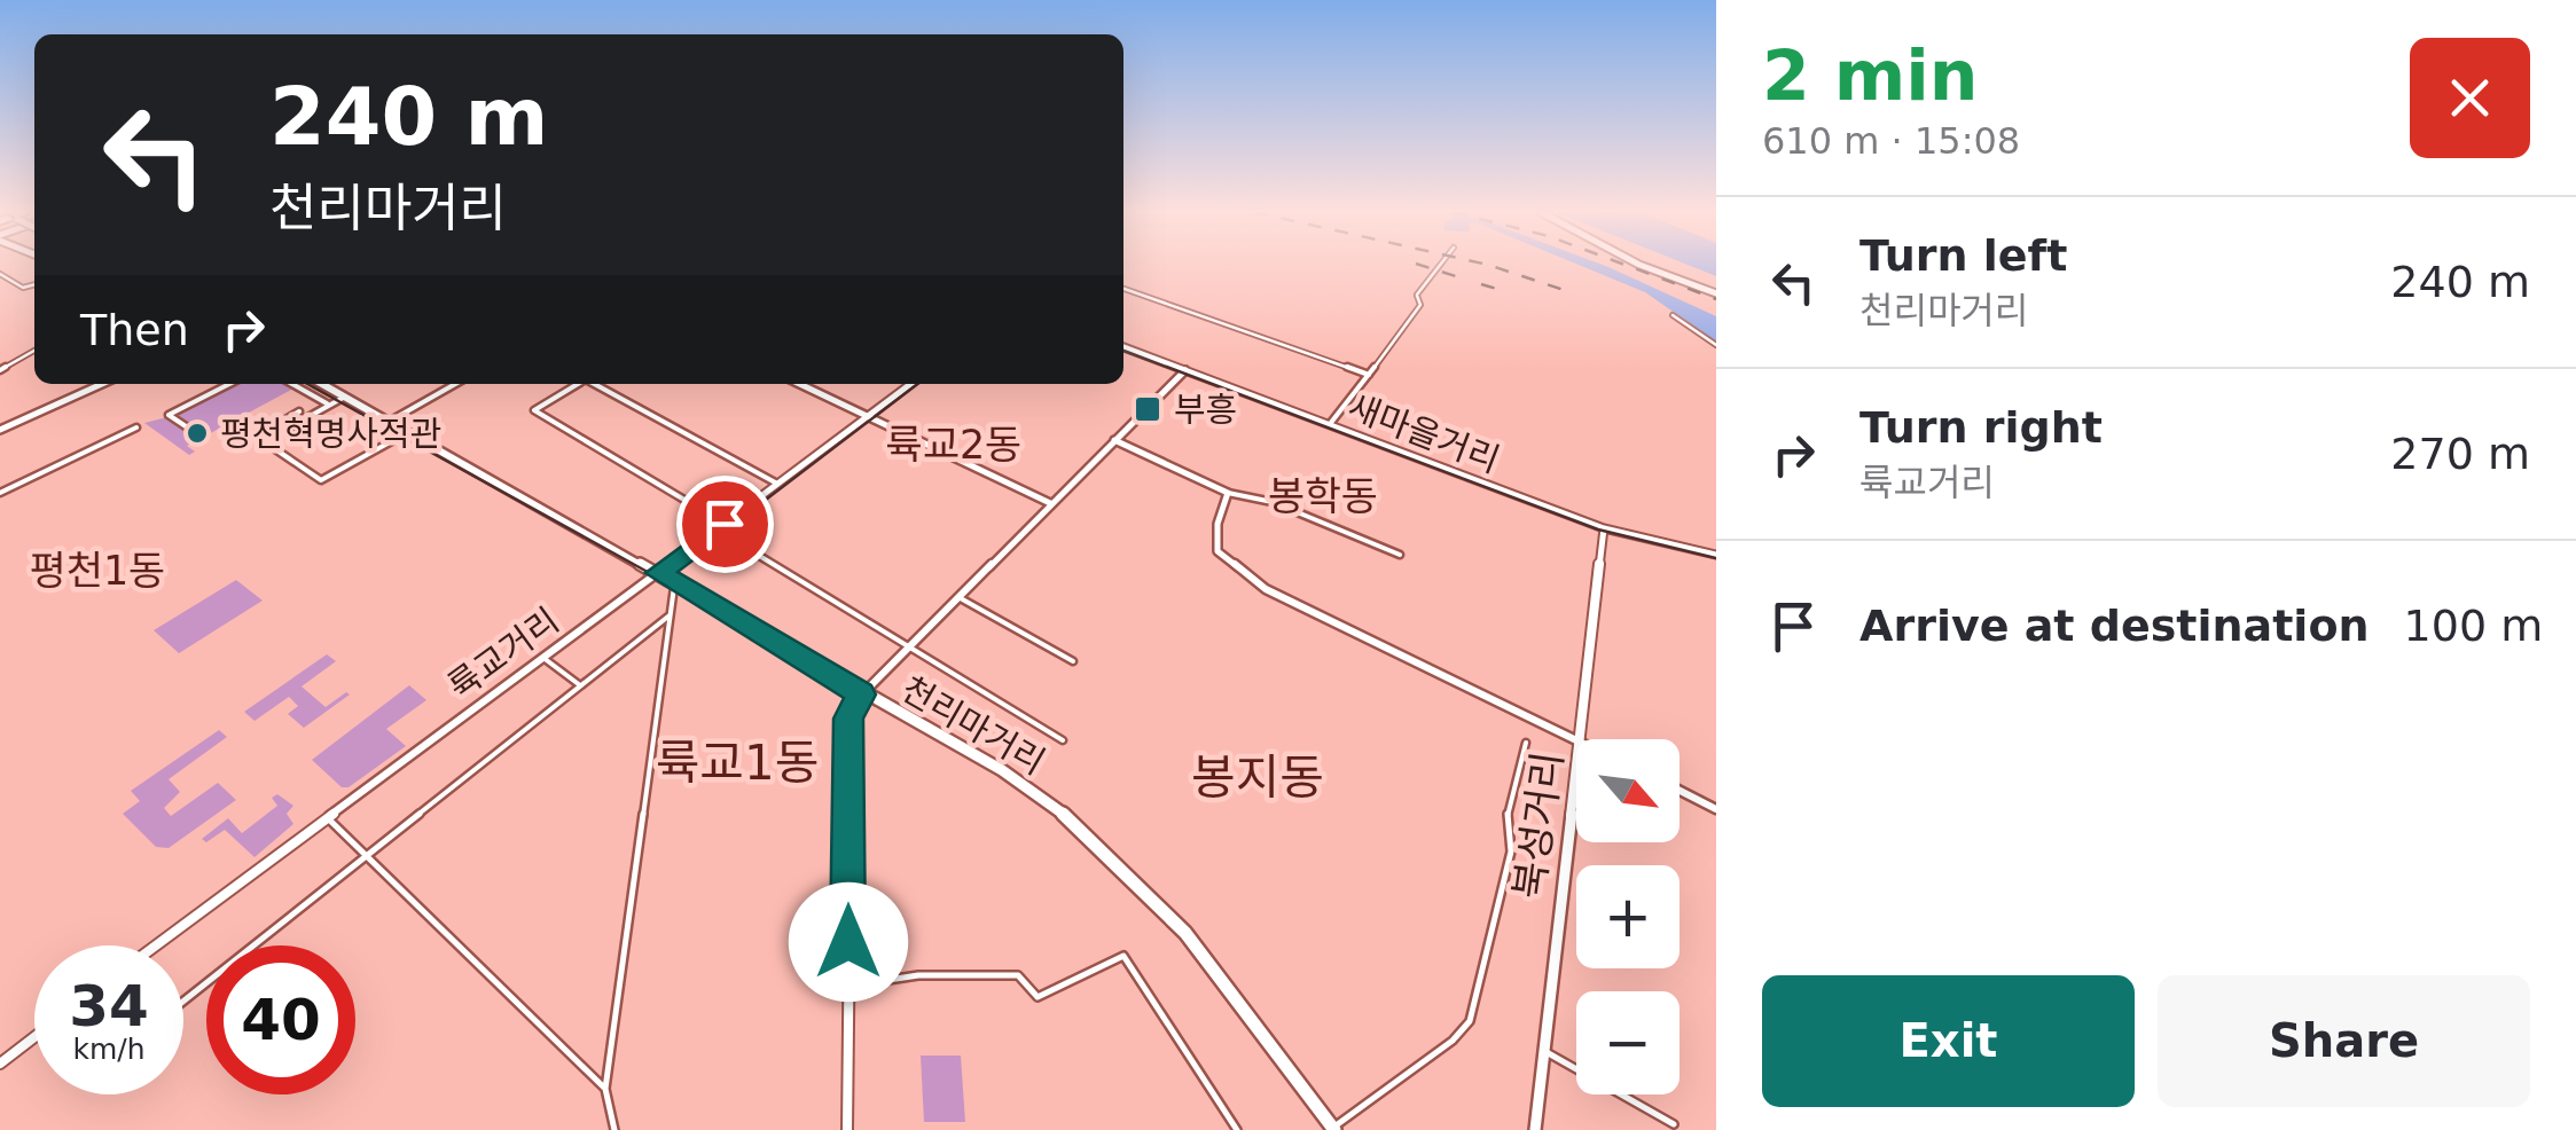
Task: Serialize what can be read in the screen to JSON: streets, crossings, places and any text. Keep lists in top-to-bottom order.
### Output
{
  "streets": {
    "main road": [
      "새마을거리",
      "륙교거리",
      "천리마거리",
      "북성거리"
    ]
  },
  "crossings": [
    ["새마을거리", "북성거리"],
    ["륙교거리", "천리마거리"]
  ],
  "districts": [
    "륙교2동",
    "봉학동",
    "평천1동",
    "륙교1동",
    "봉지동"
  ],
  "places": {
    "transit": ["부흥"],
    "other": ["평천혁명사적관"]
  },
  "north": "bottom right",
  "page": {
    "heading": ["2 min", "610 m · 15:08"],
    "turn": ["240 m", "천리마거리"],
    "list": [
      {
        "name": "Turn left",
        "note": "천리마거리",
        "value": "240 m"
      },
      {
        "name": "Turn right",
        "note": "륙교거리",
        "value": "270 m"
      },
      {
        "name": "Arrive at destination",
        "value": "100 m"
      }
    ],
    "then": "Then",
    "map_buttons": ["+", "−"],
    "speed": "34 km/h",
    "limit": "40",
    "buttons": ["Exit", "Share"]
  }
}
